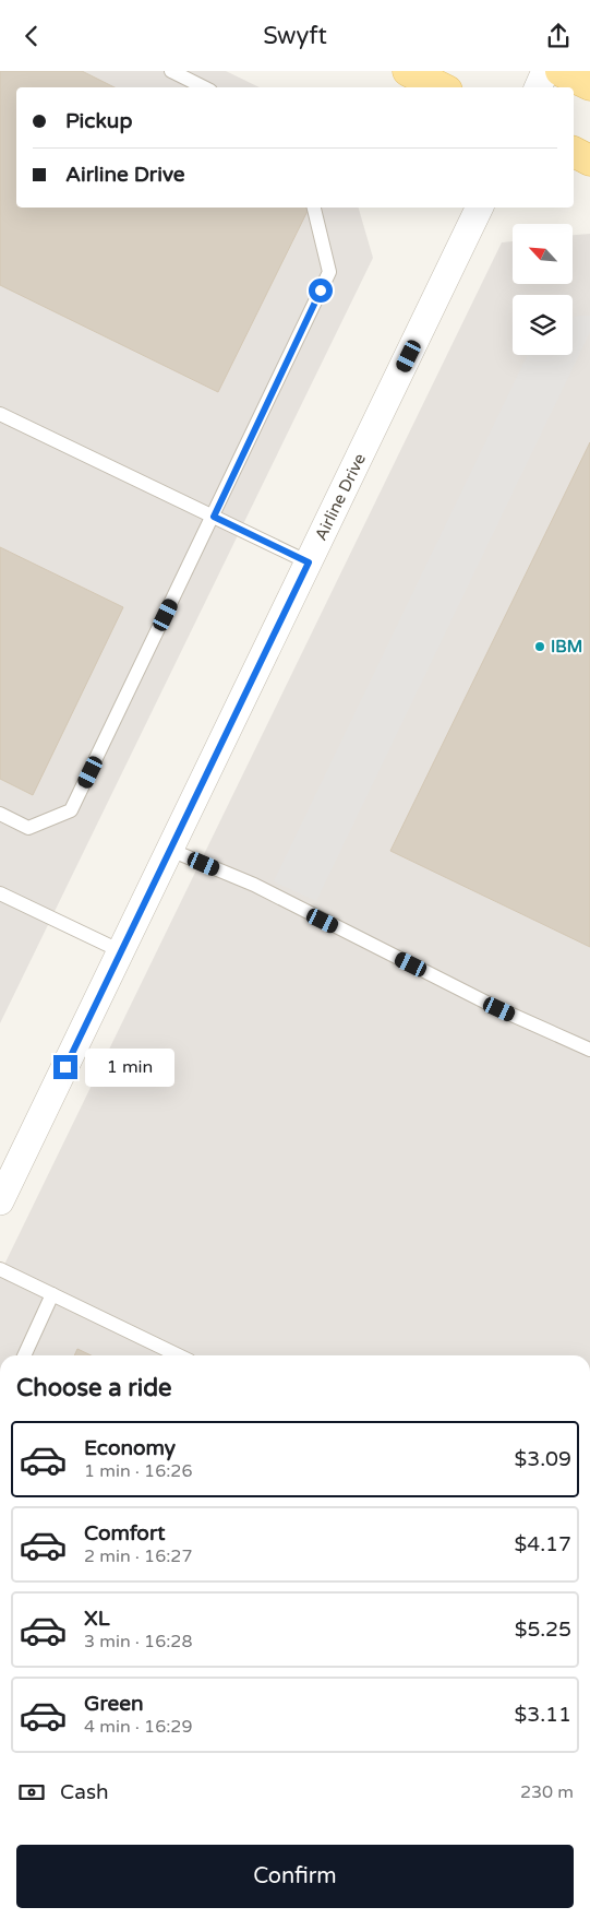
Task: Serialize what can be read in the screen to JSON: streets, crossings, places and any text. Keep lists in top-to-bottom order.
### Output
{
  "streets": {
    "street": ["Airline Drive"]
  },
  "places": ["IBM"],
  "north": "top left",
  "page": {
    "header": "Swyft",
    "banner": ["Pickup", "Airline Drive"],
    "bubble": "1 min",
    "heading": "Choose a ride",
    "list": [
      {
        "name": "Economy",
        "note": "1 min · 16:26",
        "value": "$3.09"
      },
      {
        "name": "Comfort",
        "note": "2 min · 16:27",
        "value": "$4.17"
      },
      {
        "name": "XL",
        "note": "3 min · 16:28",
        "value": "$5.25"
      },
      {
        "name": "Green",
        "note": "4 min · 16:29",
        "value": "$3.11"
      }
    ],
    "pay": ["Cash", "230 m"],
    "buttons": "Confirm"
  }
}
